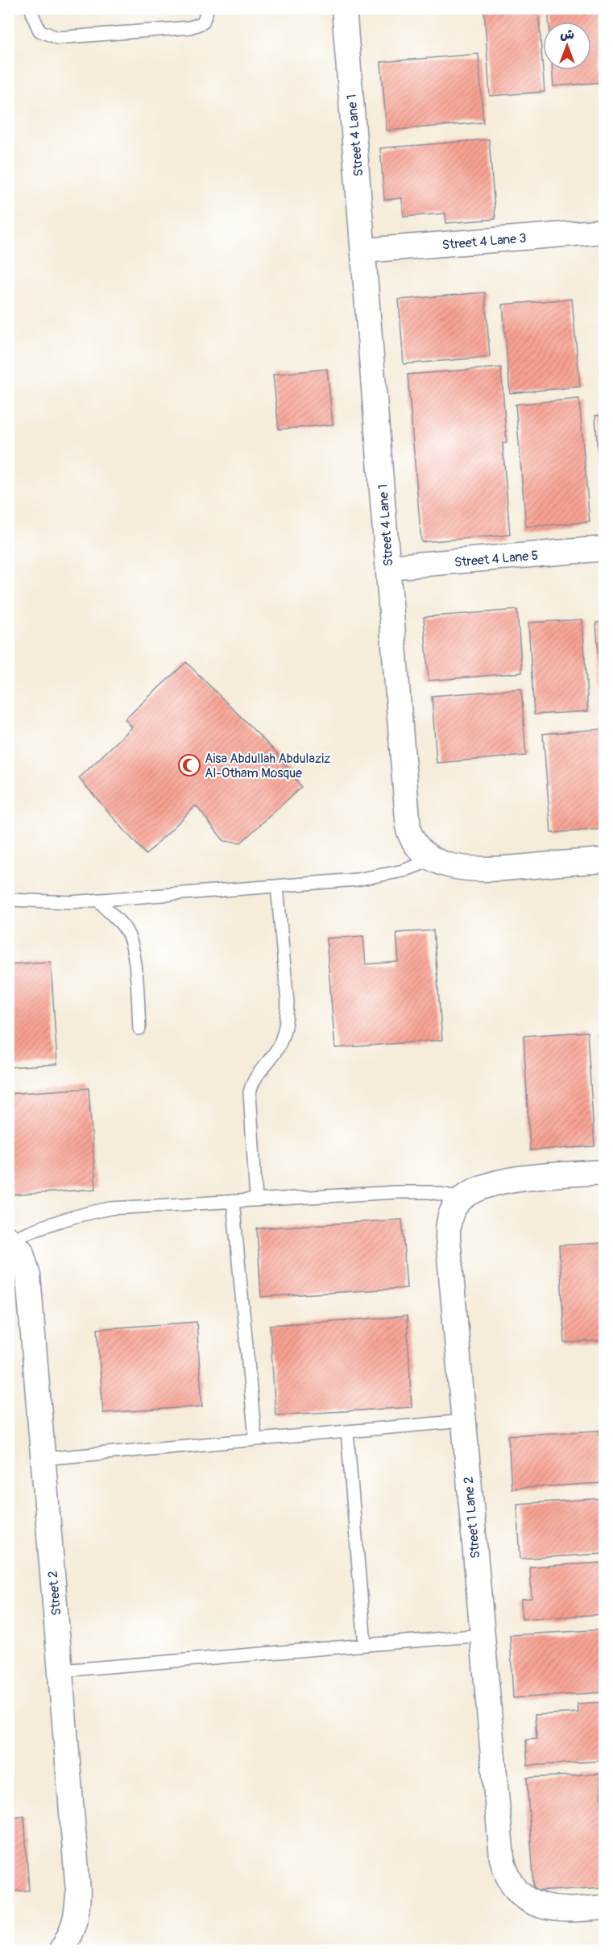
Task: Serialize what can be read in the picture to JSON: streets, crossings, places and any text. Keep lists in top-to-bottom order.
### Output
{
  "streets": {
    "street": [
      "Street 4 Lane 1",
      "Street 4 Lane 3",
      "Street 4 Lane 5",
      "Street 1 Lane 2",
      "Street 2"
    ]
  },
  "crossings": [
    ["Street 4 Lane 1", "Street 4 Lane 3"],
    ["Street 4 Lane 1", "Street 4 Lane 5"]
  ],
  "places": {
    "mosque": ["Aisa Abdullah Abdulaziz Al-Otham Mosque"]
  },
  "north": "top"
}
